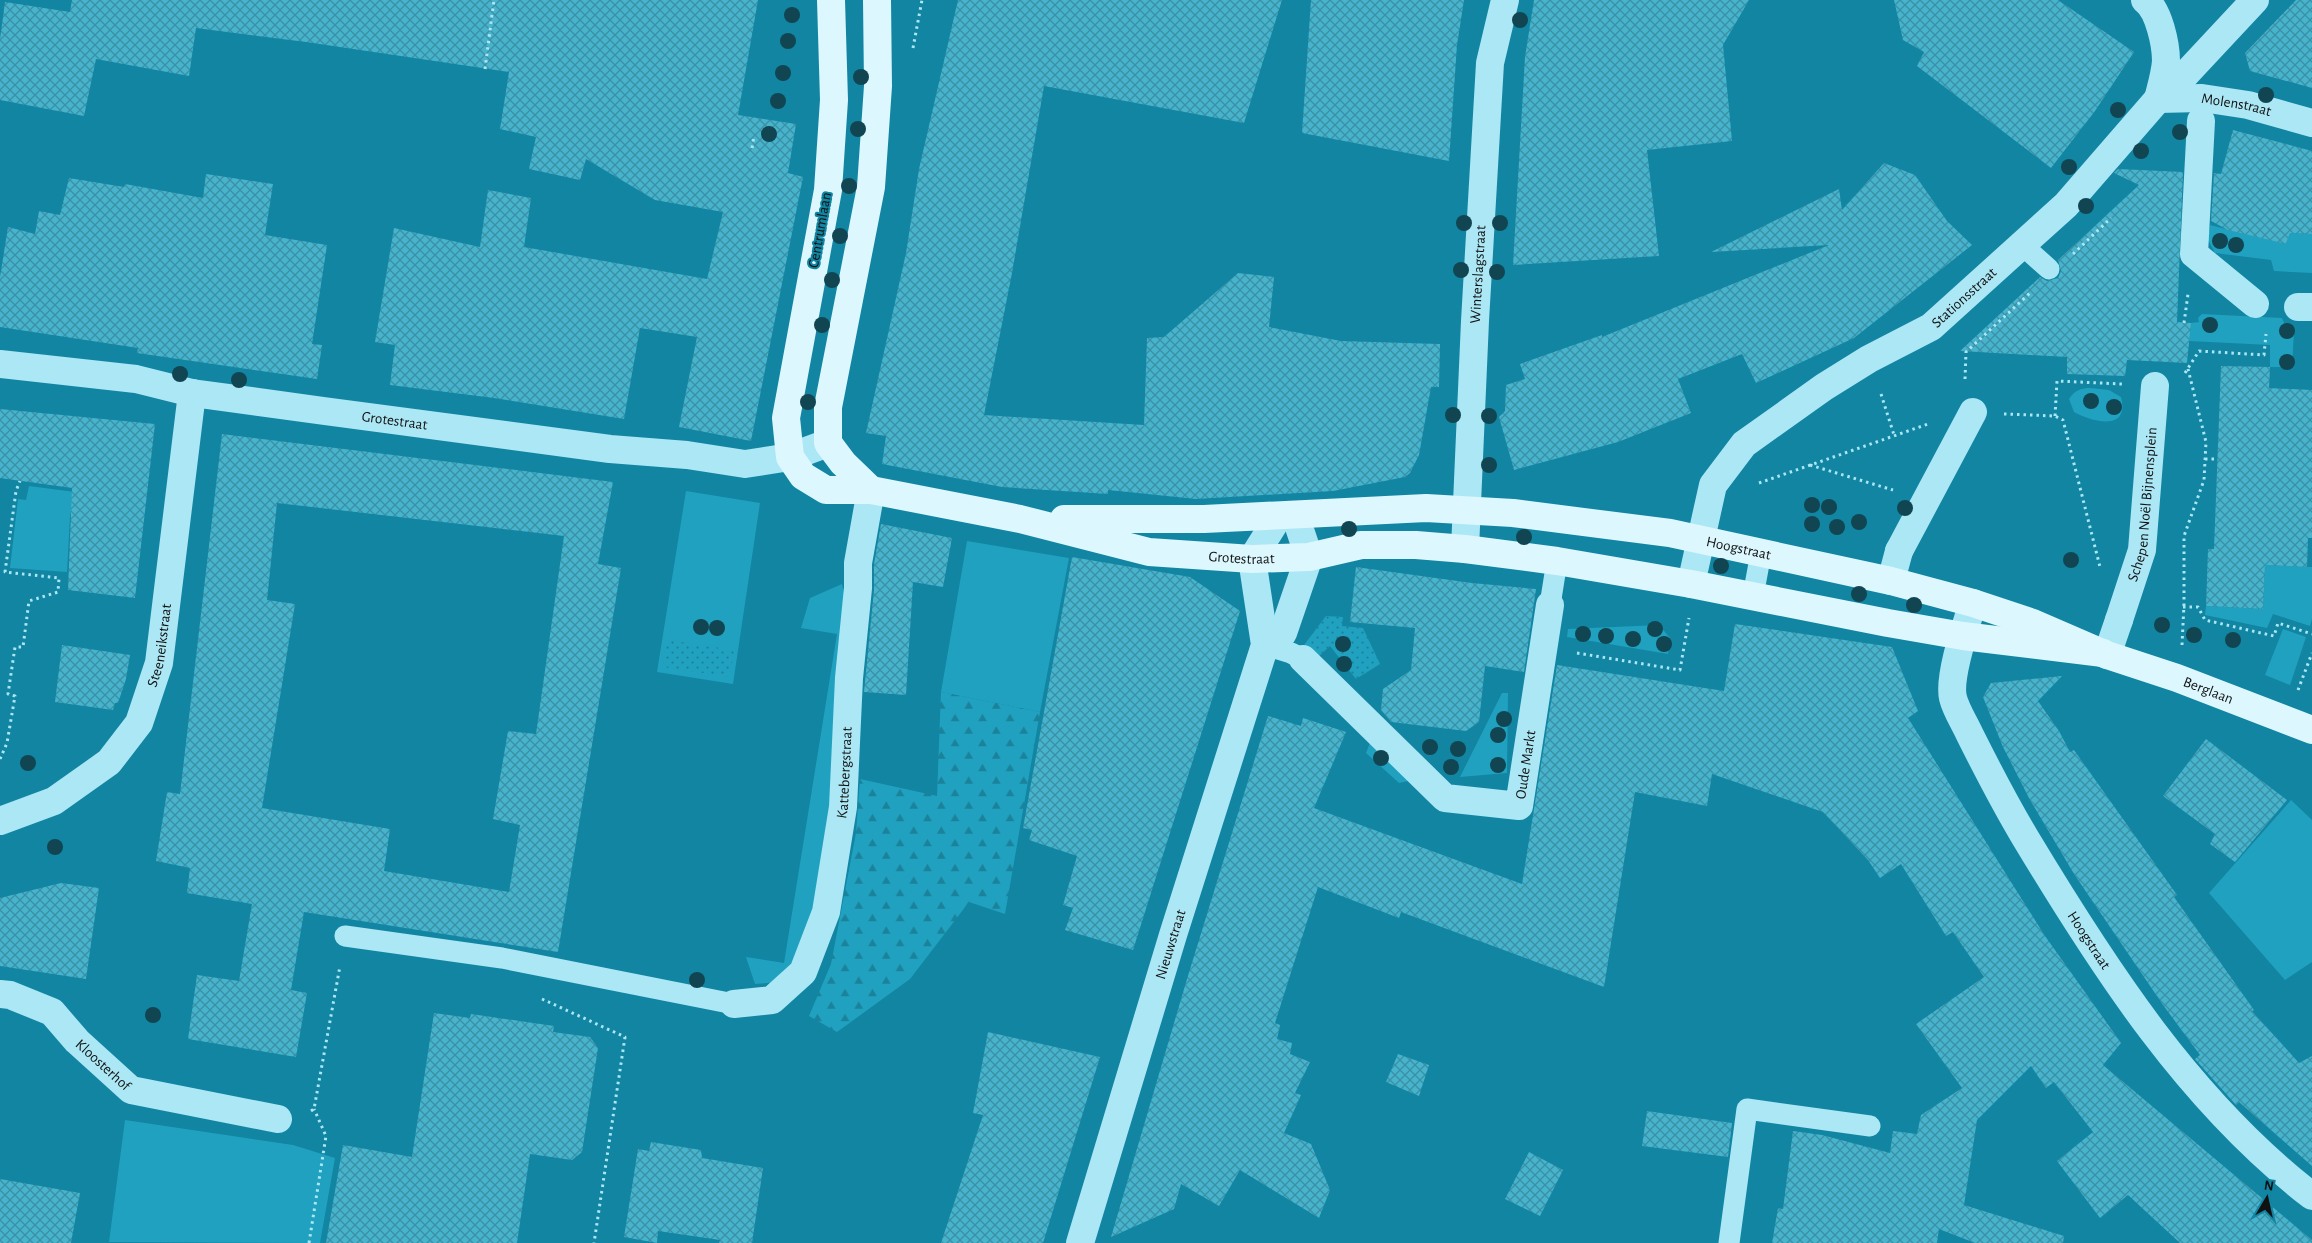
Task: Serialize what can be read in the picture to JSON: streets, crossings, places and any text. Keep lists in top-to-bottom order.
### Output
{
  "streets": {
    "main road": [
      "Centrumlaan",
      "Grotestraat",
      "Hoogstraat",
      "Berglaan"
    ],
    "street": [
      "Molenstraat",
      "Winterslagstraat",
      "Stationsstraat",
      "Schepen Noël Bijnensplein",
      "Steeneikstraat",
      "Oude Markt",
      "Kattebergstraat",
      "Nieuwstraat",
      "Kloosterhof"
    ]
  },
  "crossings": [
    ["Molenstraat", "Stationsstraat"],
    ["Centrumlaan", "Grotestraat"],
    ["Winterslagstraat", "Grotestraat"],
    ["Winterslagstraat", "Hoogstraat"],
    ["Stationsstraat", "Hoogstraat"],
    ["Grotestraat", "Hoogstraat"],
    ["Grotestraat", "Steeneikstraat"],
    ["Grotestraat", "Kattebergstraat"],
    ["Grotestraat", "Nieuwstraat"],
    ["Schepen Noël Bijnensplein", "Berglaan"],
    ["Hoogstraat", "Berglaan"],
    ["Oude Markt", "Nieuwstraat"]
  ],
  "north": "top"
}
